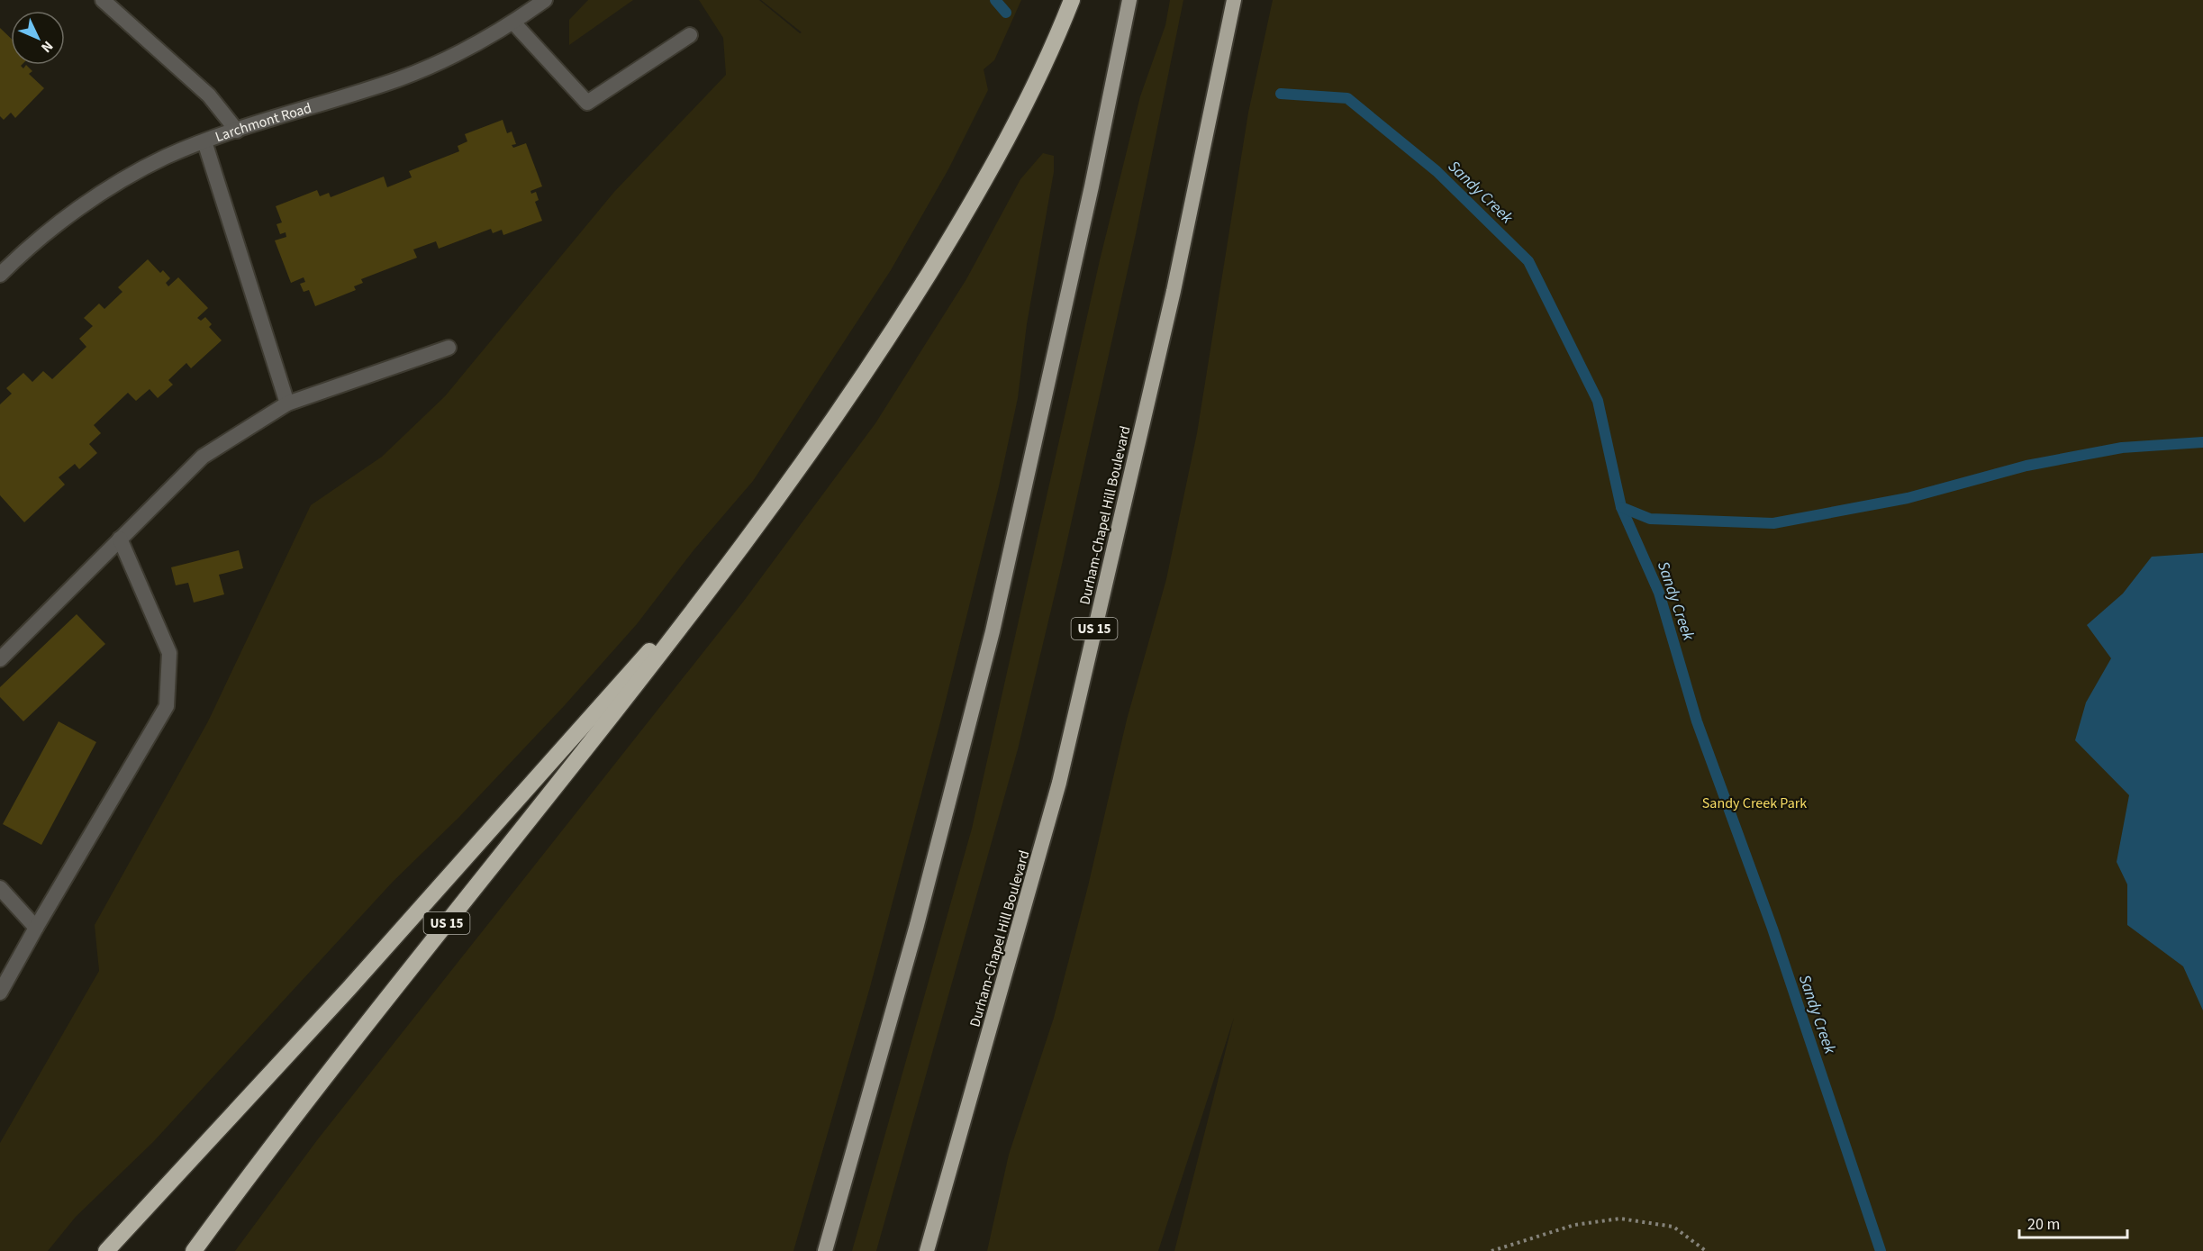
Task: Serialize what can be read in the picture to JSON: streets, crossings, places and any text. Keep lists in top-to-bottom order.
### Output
{
  "streets": {
    "highway": ["Durham-Chapel Hill Boulevard", "US 15"],
    "street": ["Larchmont Road"]
  },
  "water": ["Sandy Creek"],
  "parks": ["Sandy Creek Park"],
  "scale_bar": "20 m",
  "north": "bottom right"
}
